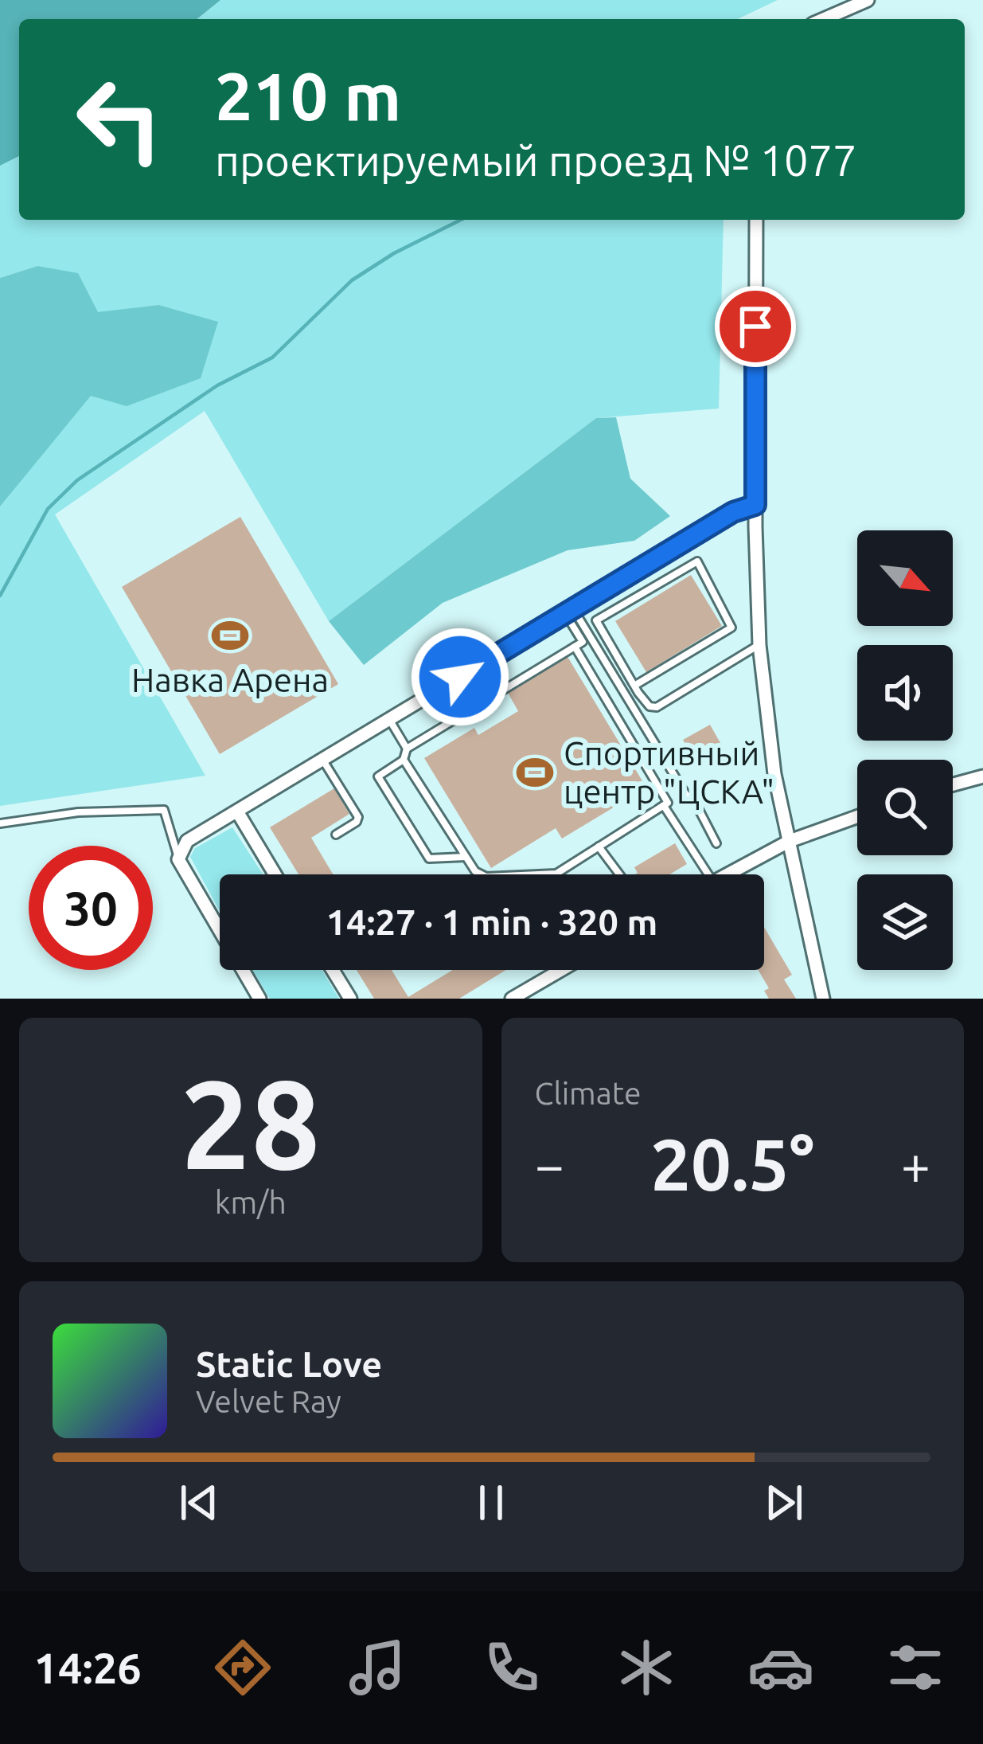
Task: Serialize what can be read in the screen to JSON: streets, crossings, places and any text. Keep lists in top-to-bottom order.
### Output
{
  "places": {
    "sports": ["Навка Арена", "Спортивный центр \"ЦСКА\""]
  },
  "north": "bottom right",
  "page": {
    "turn": ["210 m", "проектируемый проезд № 1077"],
    "limit": "30",
    "trip": "14:27 · 1 min · 320 m",
    "tile": [
      ["28", "km/h"],
      "Climate"
    ],
    "heat": ["−", "20.5°", "+"],
    "song": ["Static Love", "Velvet Ray"],
    "tabs": "14:26"
  }
}
